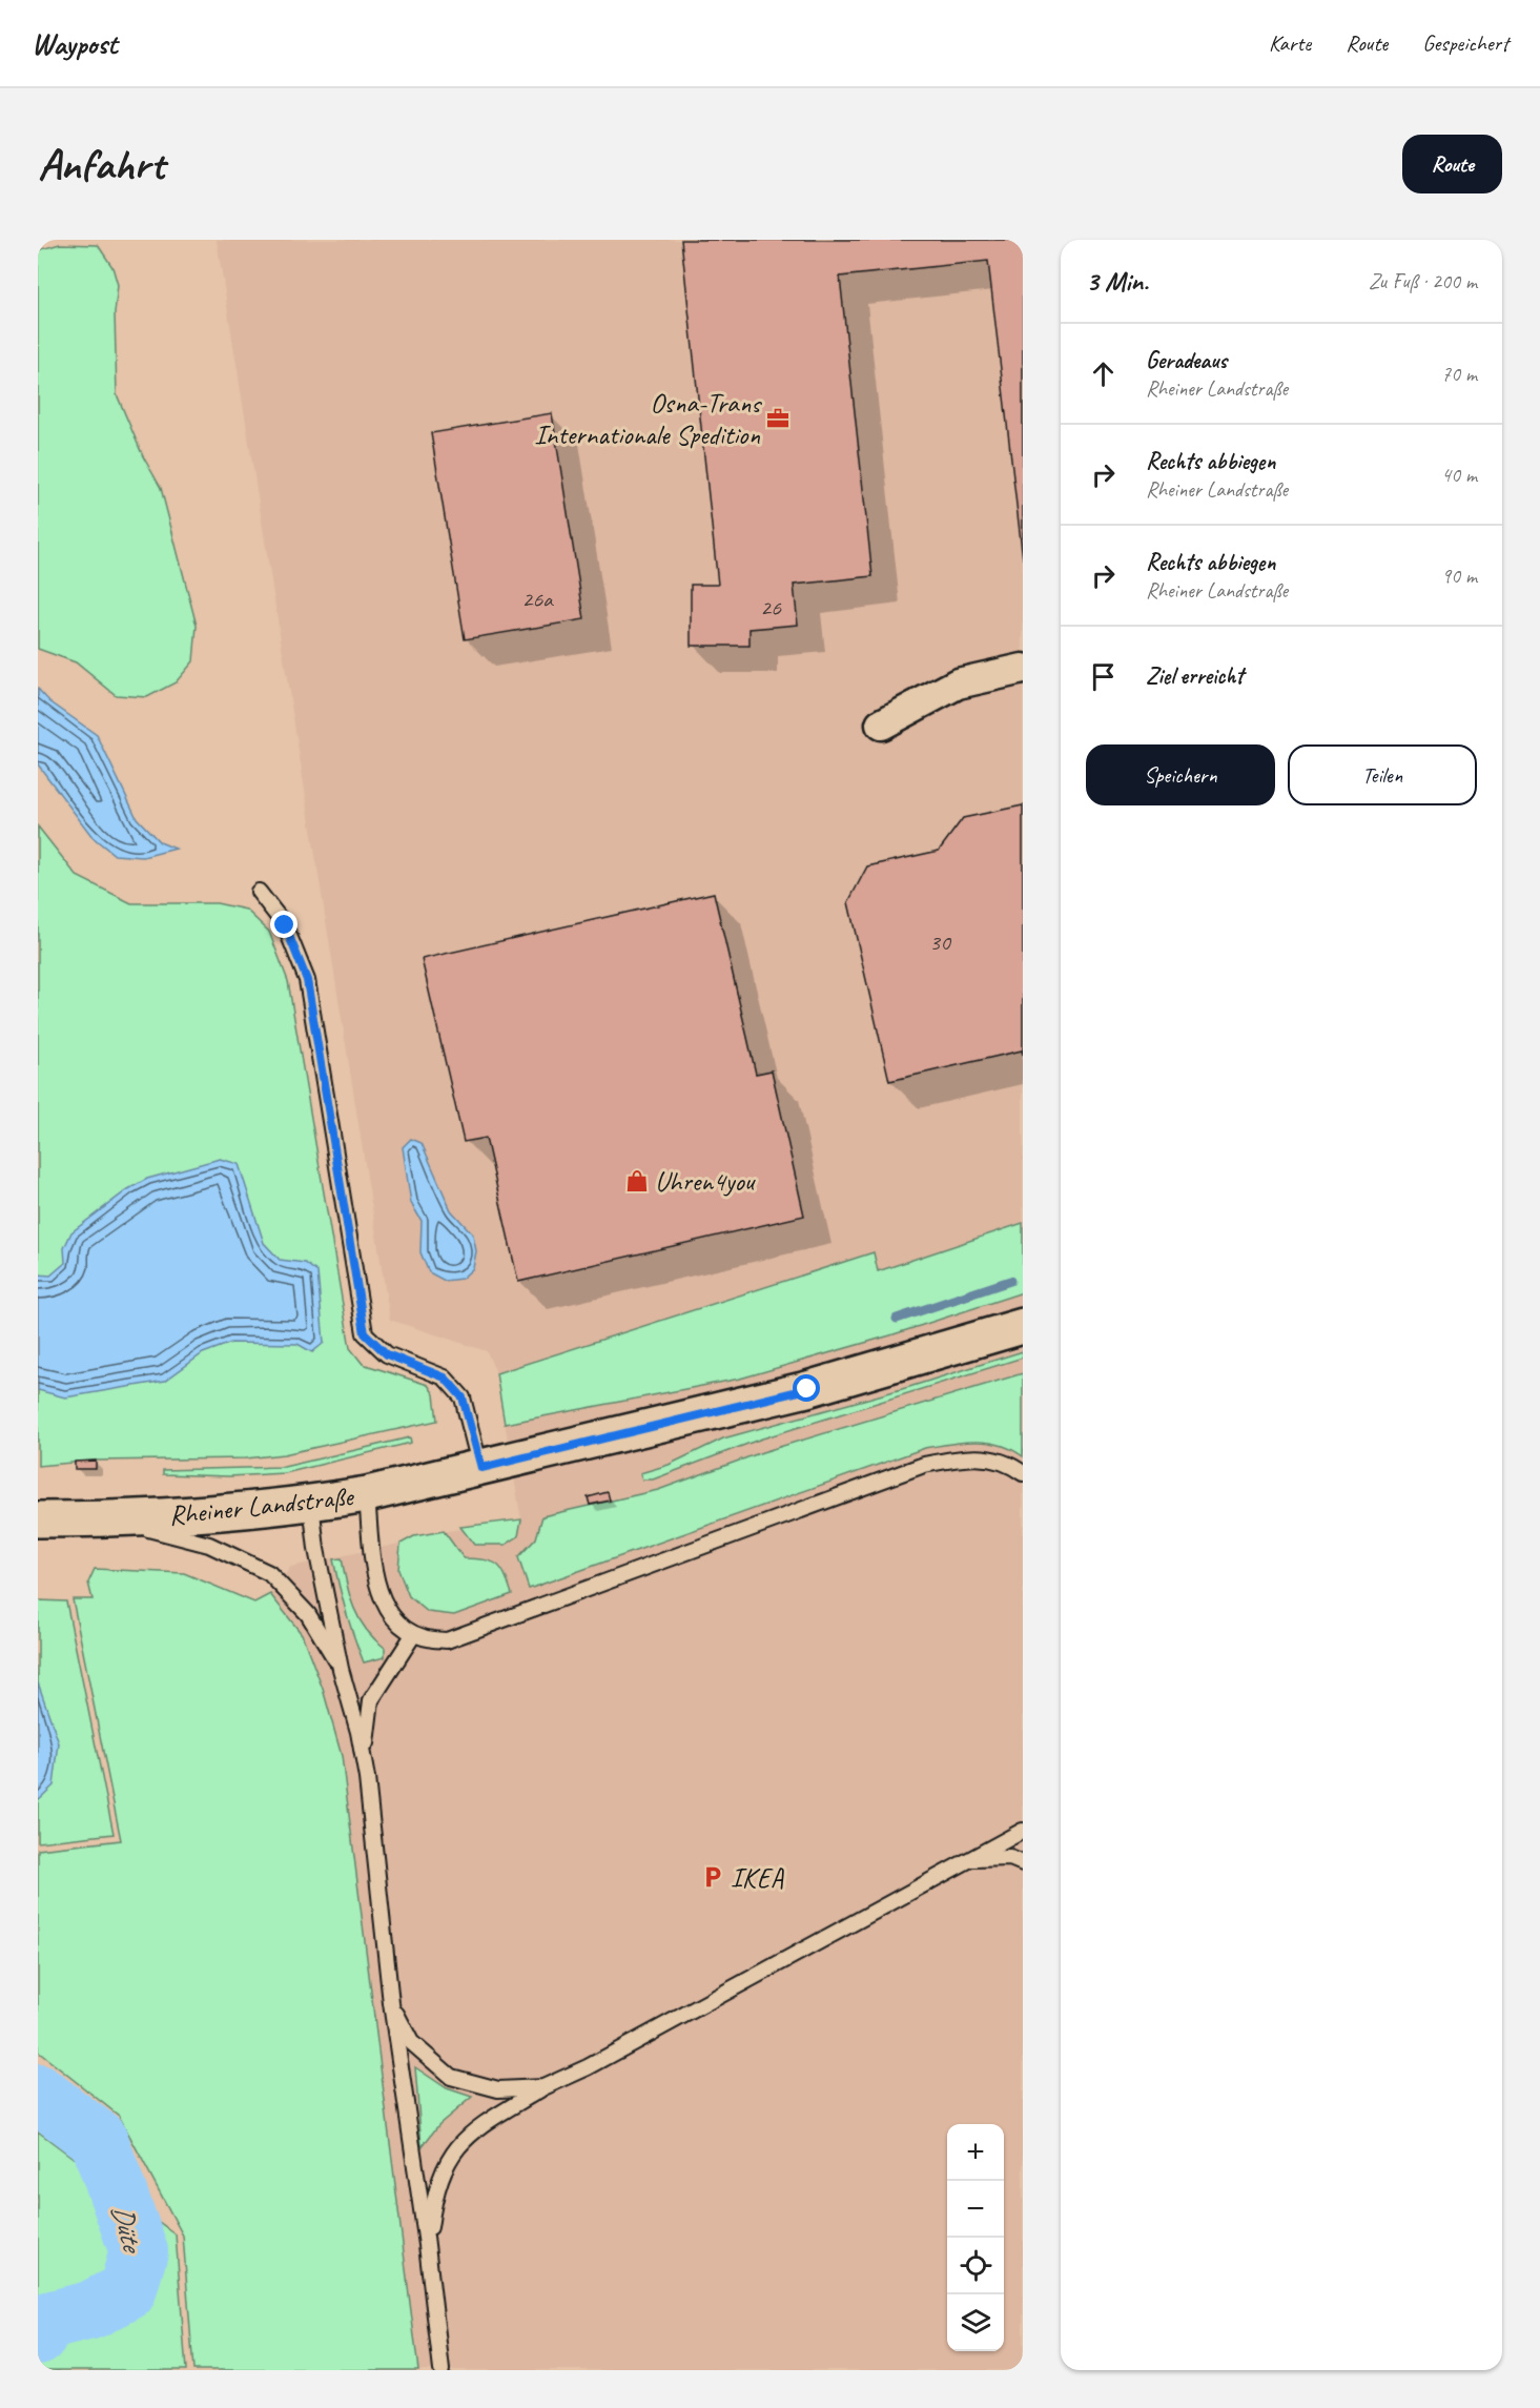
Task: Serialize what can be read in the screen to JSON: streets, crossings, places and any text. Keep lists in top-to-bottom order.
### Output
{
  "streets": {
    "street": ["Rheiner Landstraße"]
  },
  "water": ["Düte"],
  "places": {
    "office": ["Osna-Trans Internationale Spedition"],
    "shop": ["Uhren4you"],
    "parking": ["IKEA"]
  },
  "house_numbers": ["26a", "26", "30"],
  "page": {
    "header": "Waypost",
    "nav": ["Karte", "Route", "Gespeichert"],
    "buttons": [
      "Route",
      ["Speichern", "Teilen"]
    ],
    "title": "Anfahrt",
    "heading": ["3 Min.", "Zu Fuß · 200 m"],
    "list": [
      ["Geradeaus", "Rheiner Landstraße", "70 m"],
      ["Rechts abbiegen", "Rheiner Landstraße", "40 m"],
      ["Rechts abbiegen", "Rheiner Landstraße", "90 m"],
      "Ziel erreicht"
    ],
    "map_buttons": ["+", "−"]
  }
}
